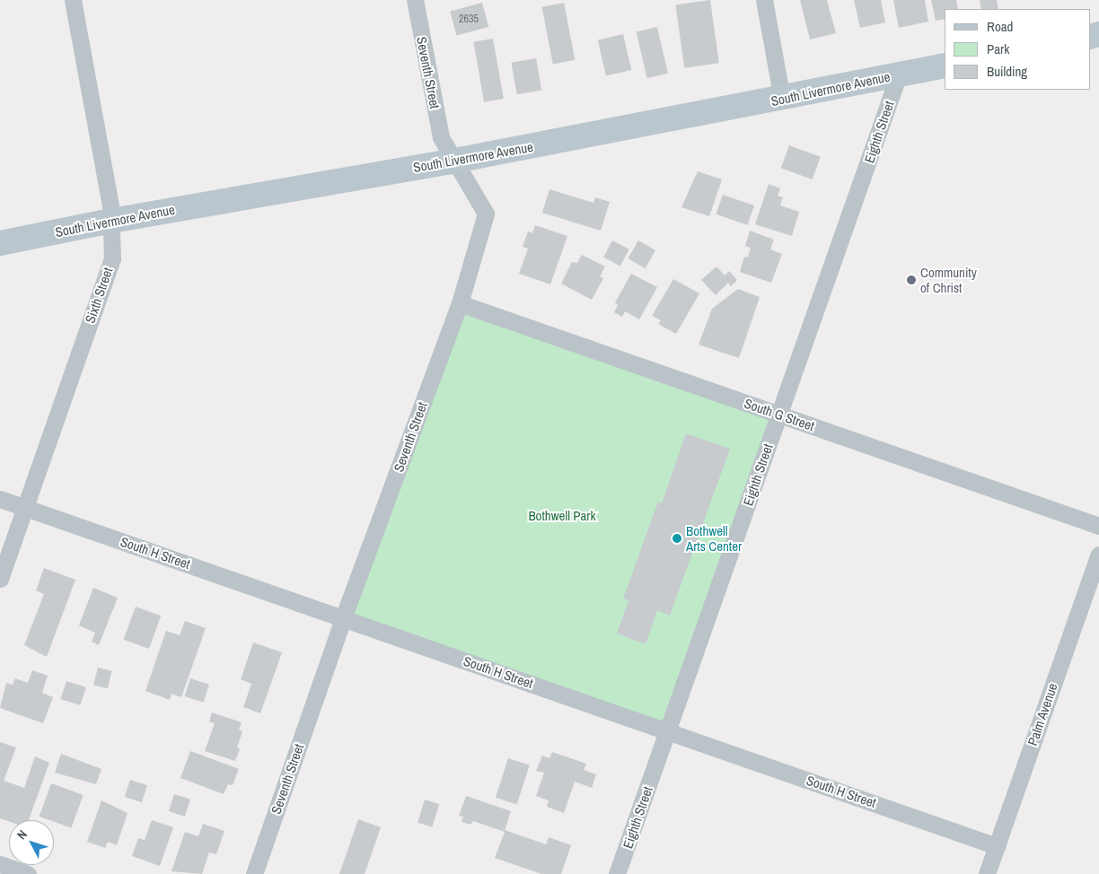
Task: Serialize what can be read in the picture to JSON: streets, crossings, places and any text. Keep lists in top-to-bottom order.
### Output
{
  "streets": {
    "main road": ["South Livermore Avenue"],
    "street": [
      "Seventh Street",
      "Eighth Street",
      "Sixth Street",
      "South G Street",
      "South H Street",
      "Palm Avenue"
    ]
  },
  "crossings": [
    ["Seventh Street", "South Livermore Avenue"],
    ["Seventh Street", "South G Street"],
    ["Seventh Street", "South H Street"],
    ["South Livermore Avenue", "Eighth Street"],
    ["South Livermore Avenue", "Sixth Street"],
    ["Eighth Street", "South G Street"],
    ["Eighth Street", "South H Street"],
    ["Sixth Street", "South H Street"],
    ["South H Street", "Palm Avenue"]
  ],
  "parks": ["Bothwell Park"],
  "places": ["Community of Christ", "Bothwell Arts Center"],
  "house_numbers": ["2635"],
  "legend": ["Road", "Park", "Building"],
  "north": "top left"
}
